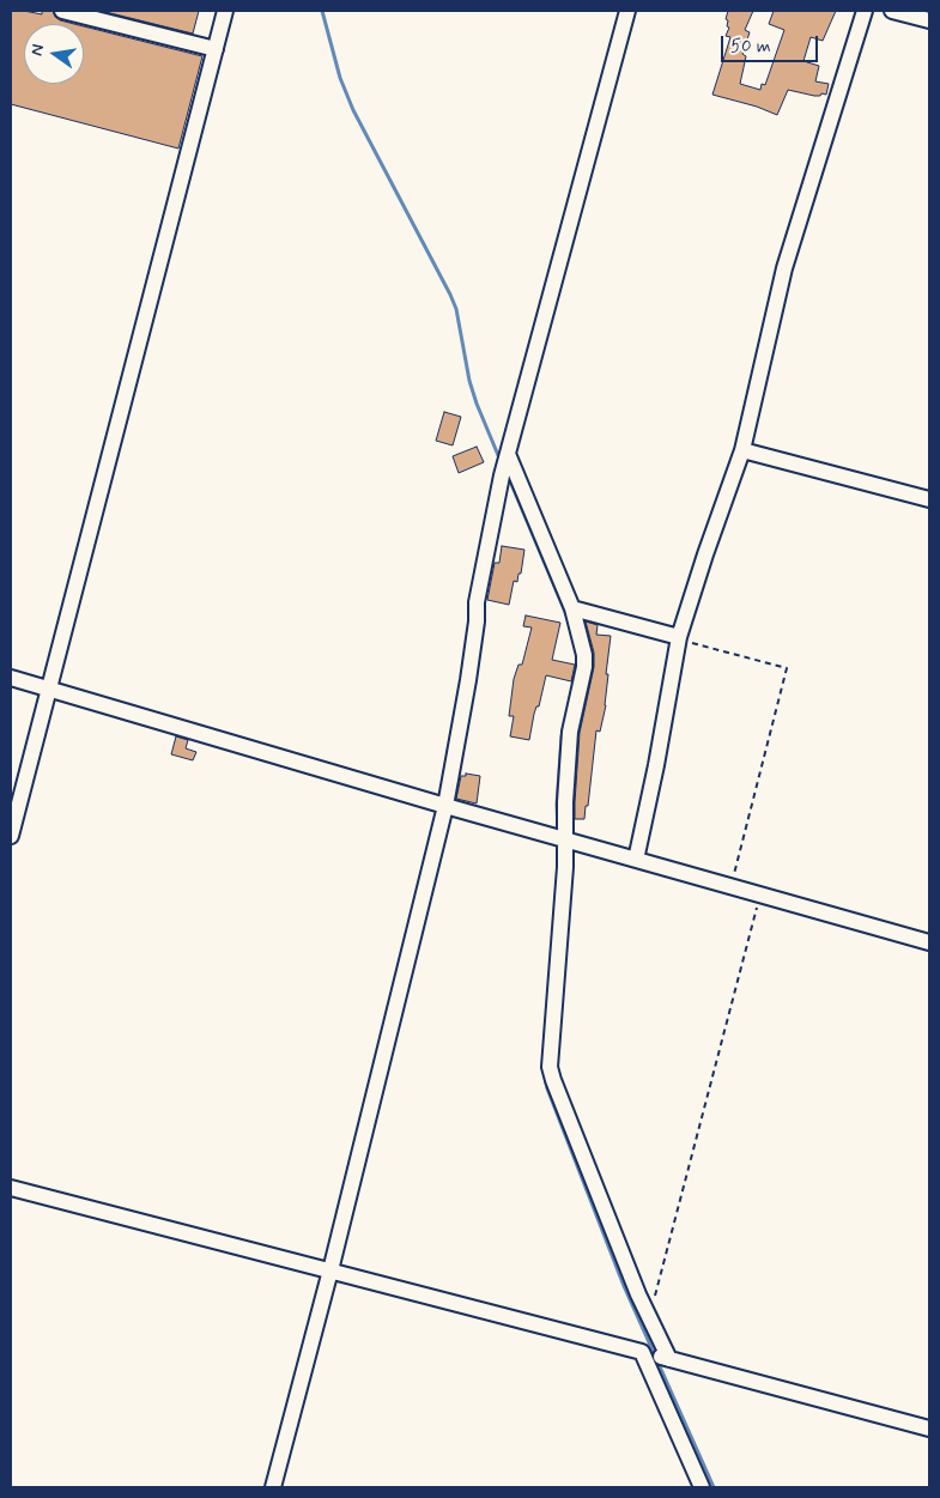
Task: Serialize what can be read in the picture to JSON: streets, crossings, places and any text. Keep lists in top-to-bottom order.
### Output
{
  "scale_bar": "50 m",
  "north": "left"
}
